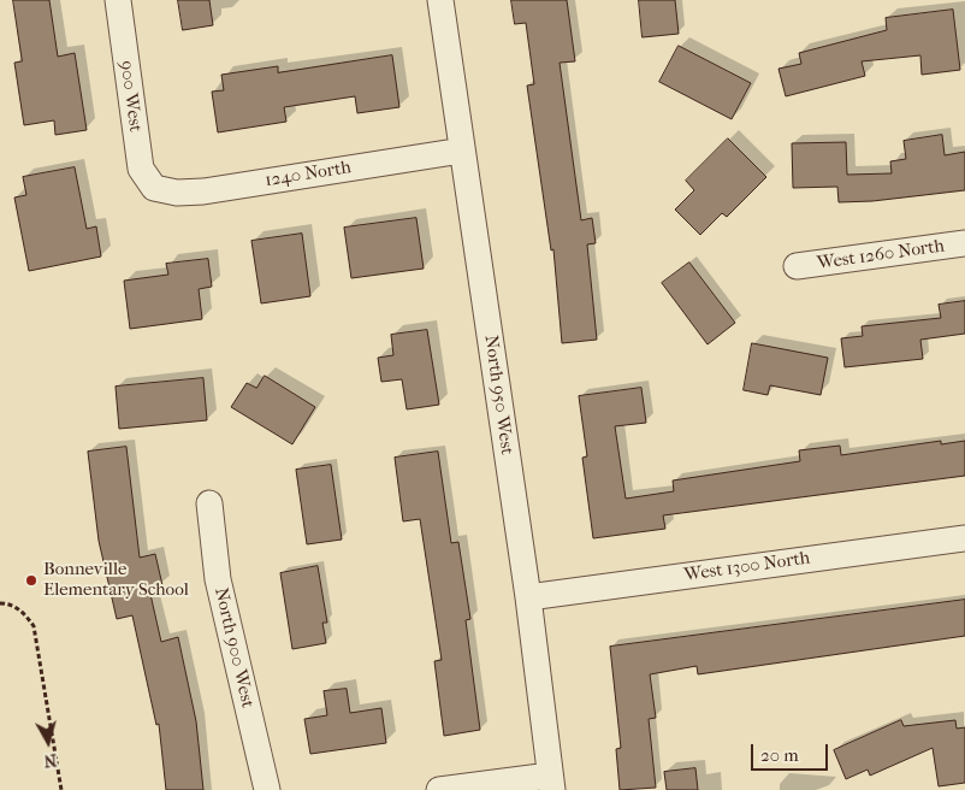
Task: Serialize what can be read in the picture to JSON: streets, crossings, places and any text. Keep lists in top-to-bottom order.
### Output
{
  "streets": {
    "street": [
      "900 West",
      "1240 North",
      "West 1260 North",
      "North 950 West",
      "West 1300 North",
      "North 900 West"
    ]
  },
  "crossings": [
    ["900 West", "1240 North"],
    ["1240 North", "North 950 West"],
    ["North 950 West", "West 1300 North"]
  ],
  "places": ["Bonneville Elementary School"],
  "scale_bar": "20 m",
  "north": "bottom"
}
